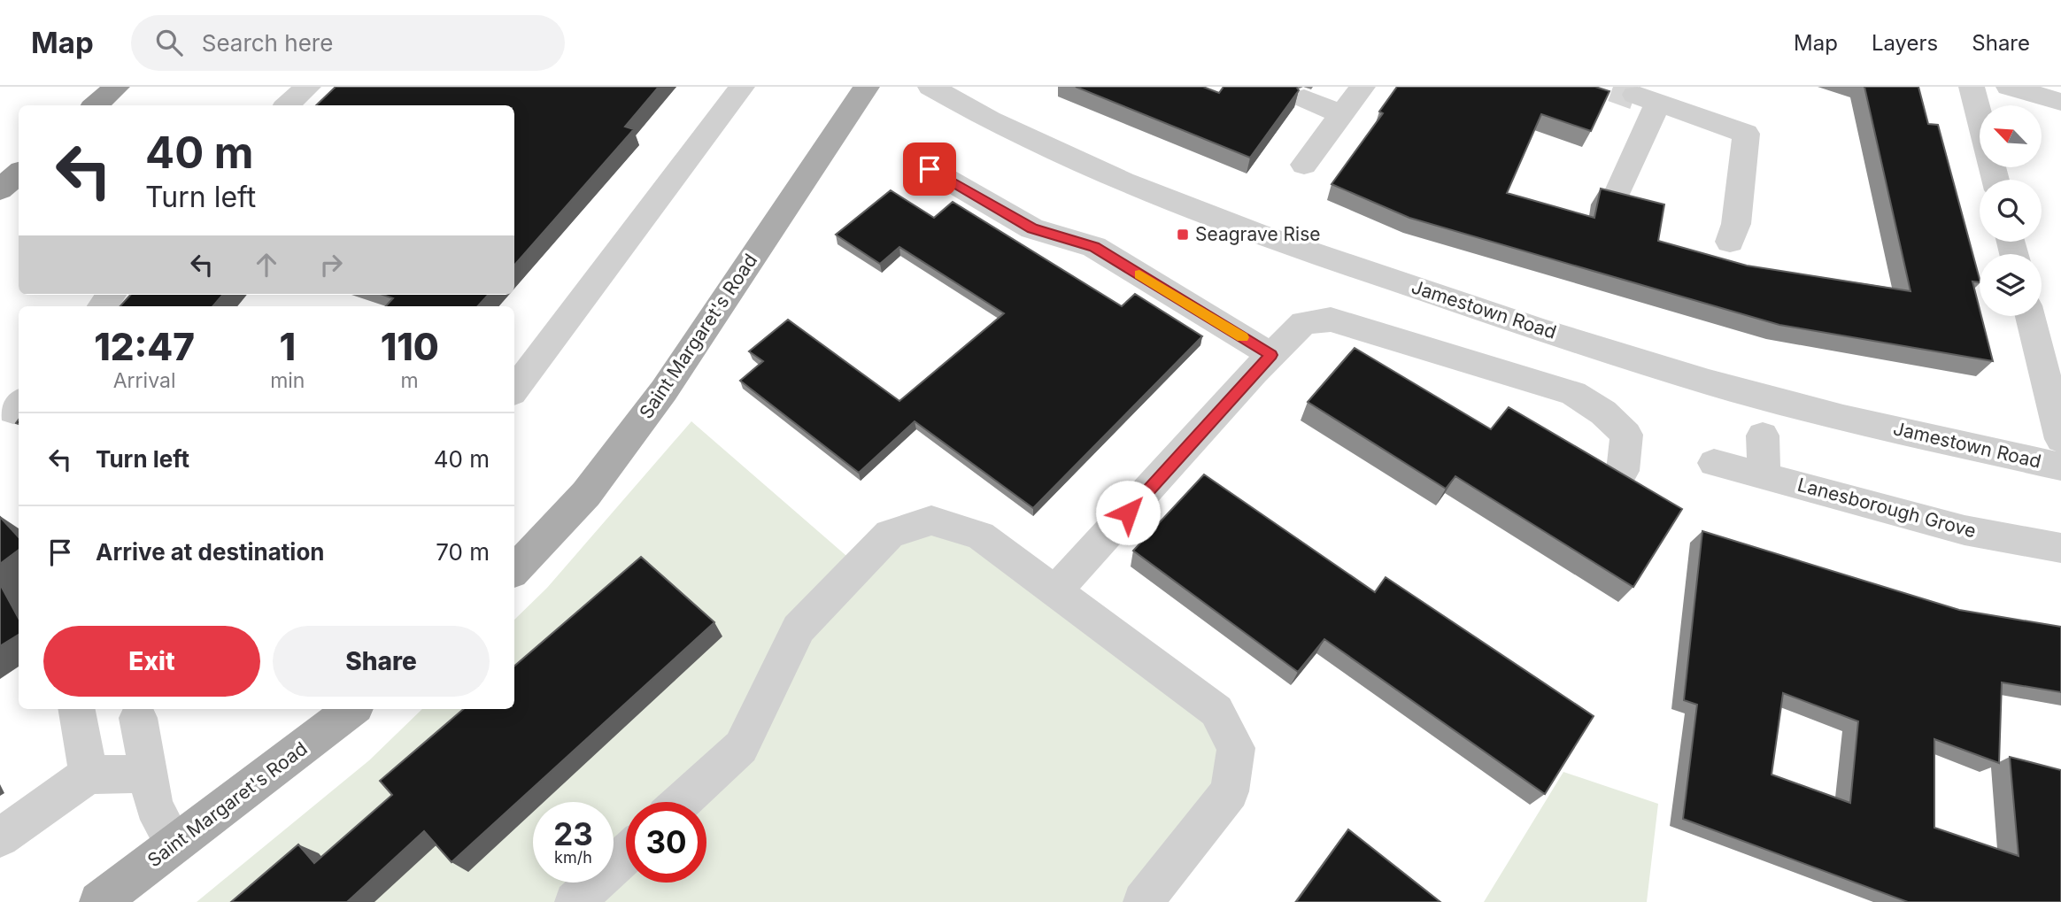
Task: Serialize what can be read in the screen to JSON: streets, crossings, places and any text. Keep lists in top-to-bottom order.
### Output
{
  "streets": {
    "main road": ["Saint Margaret's Road"],
    "street": ["Jamestown Road", "Lanesborough Grove"]
  },
  "places": {
    "transit": ["Seagrave Rise"]
  },
  "north": "top left",
  "page": {
    "header": "Map",
    "search": "Search here",
    "nav": ["Map", "Layers", "Share"],
    "turn": ["40 m", "Turn left"],
    "eta": [
      "12:47",
      "Arrival",
      "1",
      "min",
      "110",
      "m"
    ],
    "list": [
      {
        "name": "Turn left",
        "value": "40 m"
      },
      {
        "name": "Arrive at destination",
        "value": "70 m"
      }
    ],
    "buttons": ["Exit", "Share"],
    "speed": "23 km/h",
    "limit": "30"
  }
}
